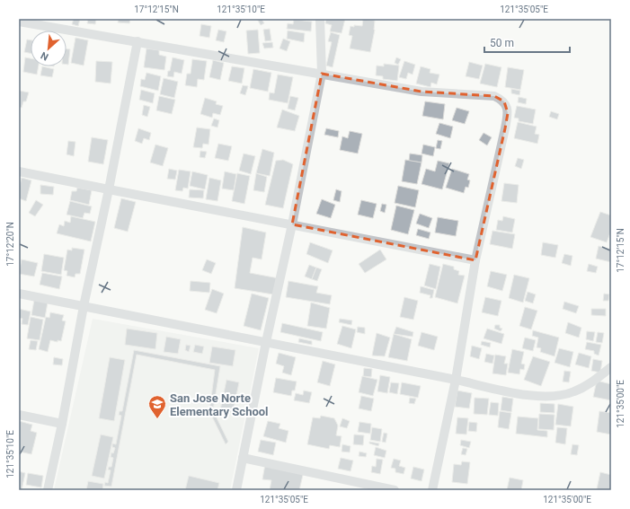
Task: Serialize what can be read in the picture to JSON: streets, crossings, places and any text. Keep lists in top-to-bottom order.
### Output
{
  "places": {
    "school or university": ["San Jose Norte Elementary School"]
  },
  "scale_bar": "50 m",
  "north": "bottom left",
  "coordinates": [
    "17°12'15\"N",
    "121°35'10\"E",
    "121°35'05\"E",
    "17°12'20\"N",
    "121°35'00\"E"
  ]
}
